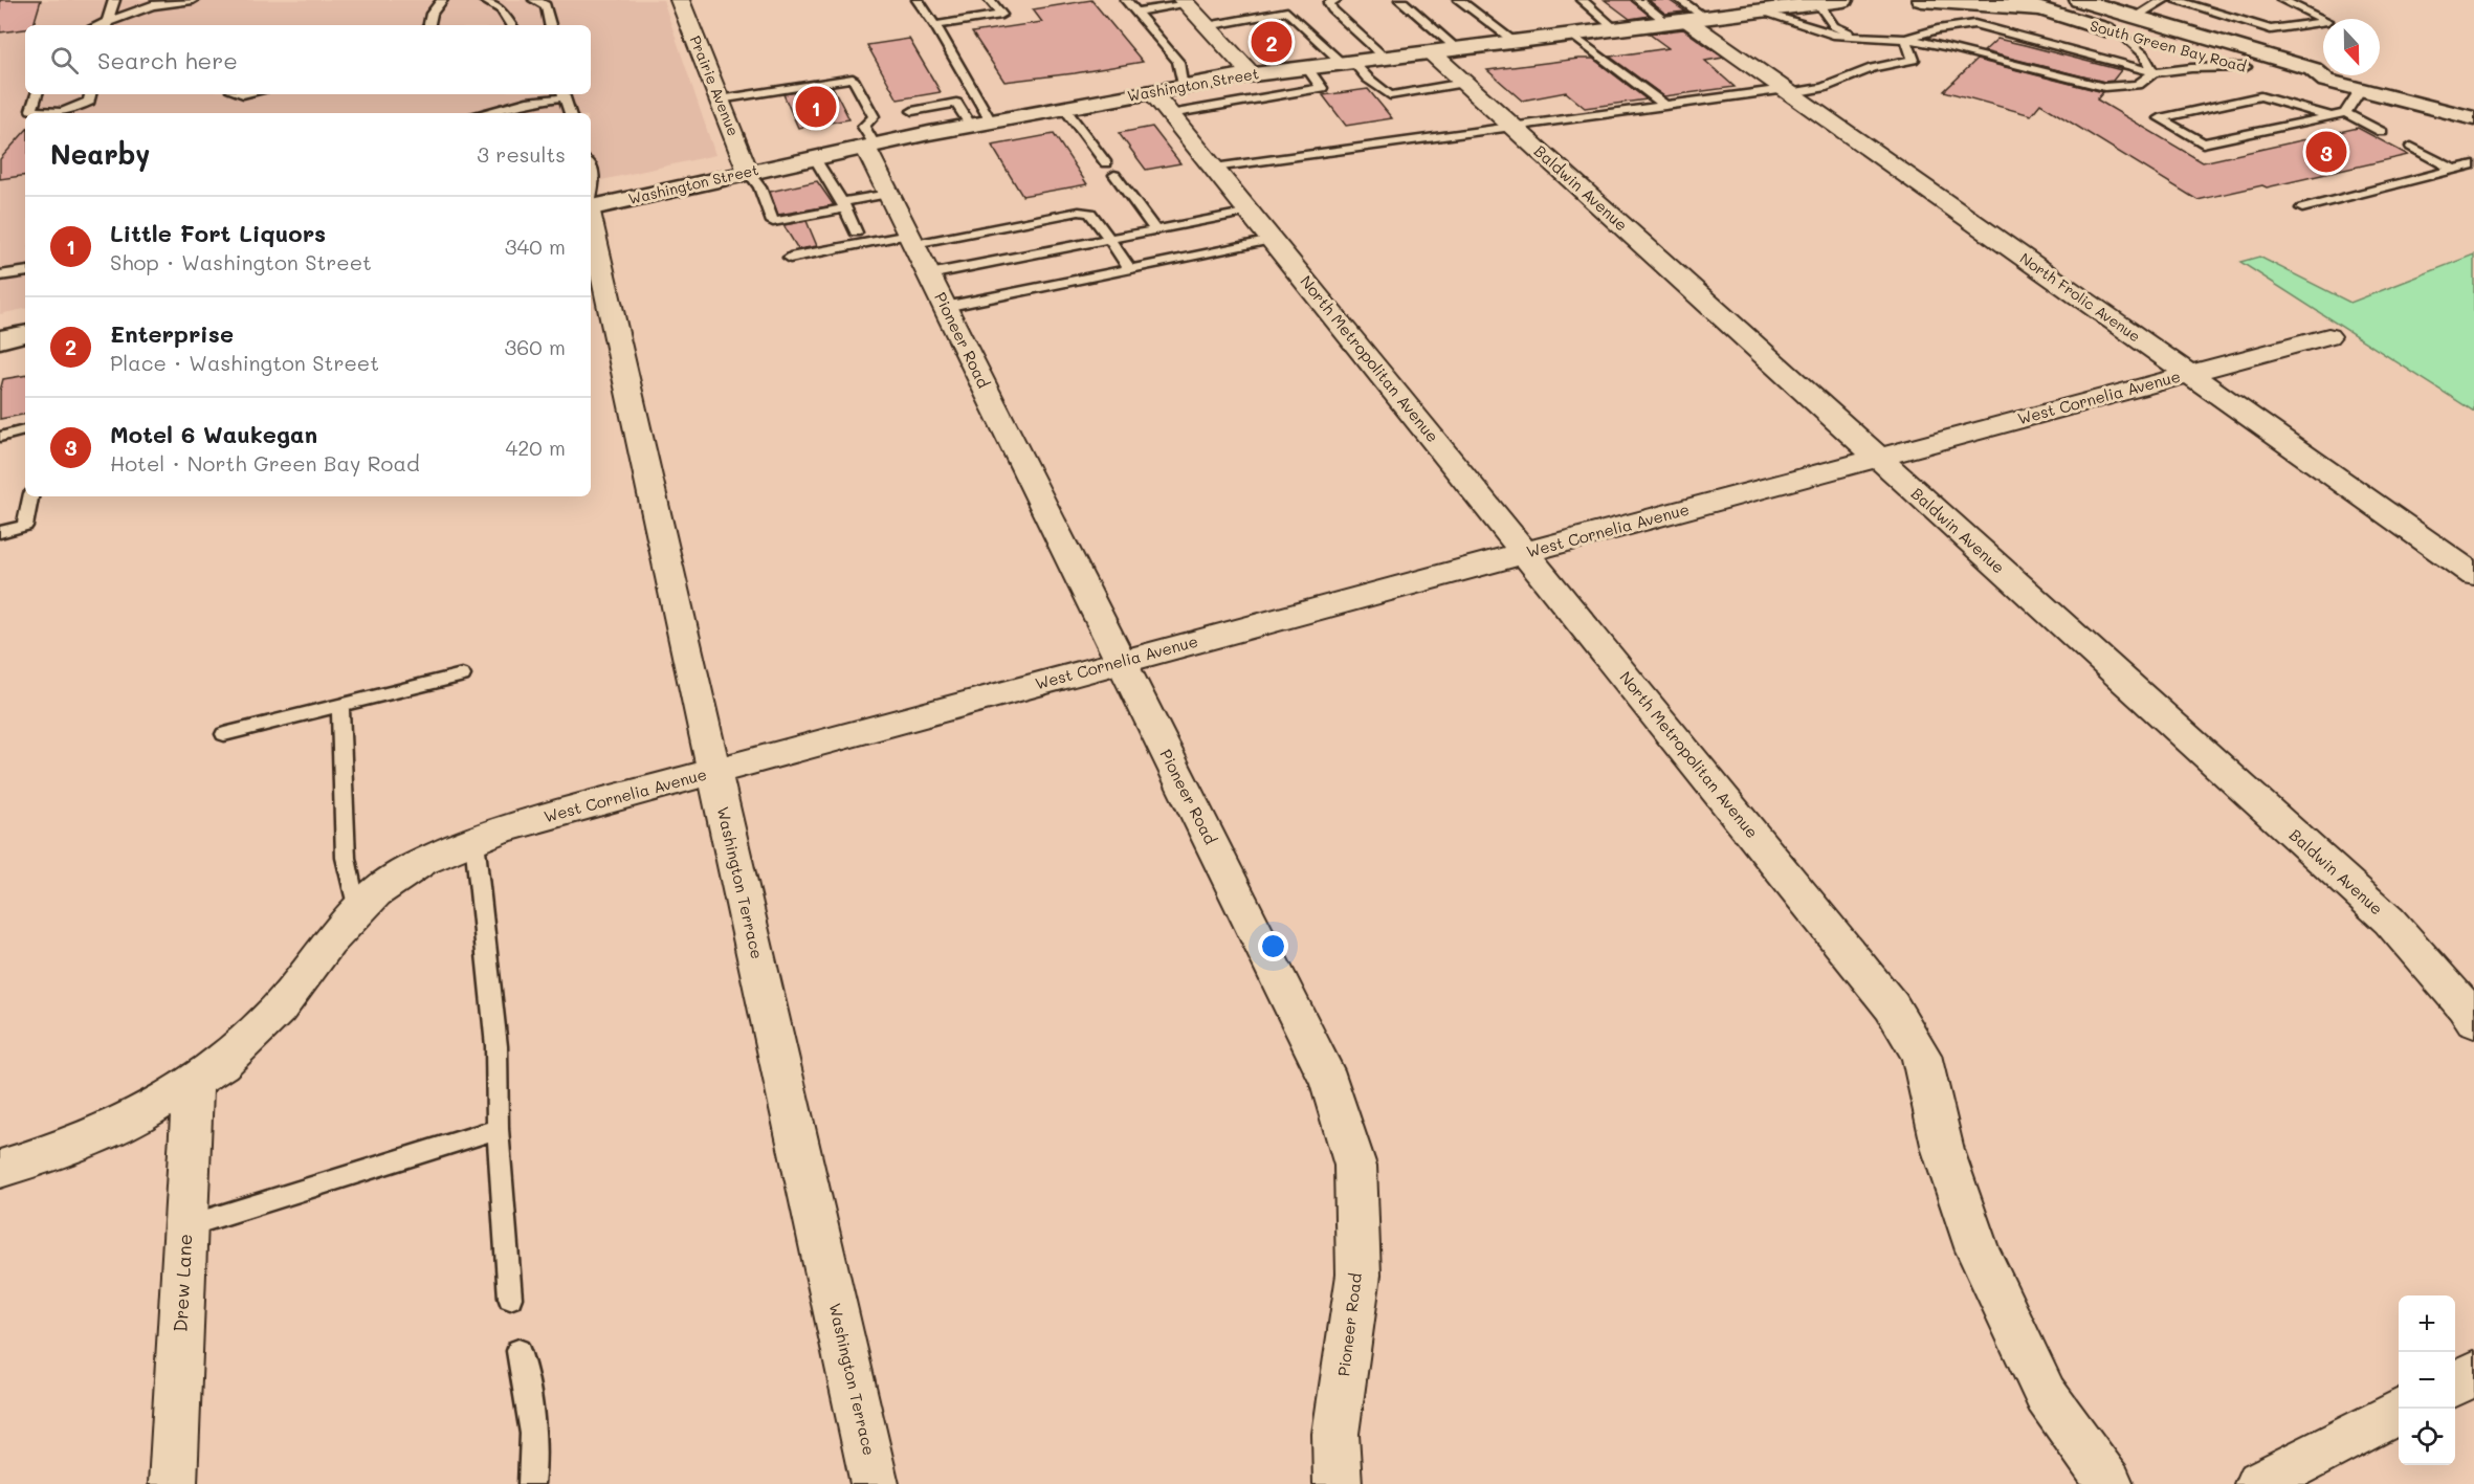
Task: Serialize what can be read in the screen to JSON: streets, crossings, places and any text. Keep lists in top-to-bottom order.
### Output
{
  "streets": {
    "main road": ["South Green Bay Road", "Washington Street"],
    "street": [
      "Prairie Avenue",
      "Baldwin Avenue",
      "North Frolic Avenue",
      "Pioneer Road",
      "North Metropolitan Avenue",
      "West Cornelia Avenue",
      "Washington Terrace",
      "Drew Lane"
    ]
  },
  "crossings": [
    ["Washington Street", "Prairie Avenue"],
    ["Washington Street", "Baldwin Avenue"],
    ["Washington Street", "North Frolic Avenue"],
    ["Washington Street", "Pioneer Road"],
    ["Washington Street", "North Metropolitan Avenue"],
    ["Baldwin Avenue", "West Cornelia Avenue"],
    ["North Frolic Avenue", "West Cornelia Avenue"],
    ["Pioneer Road", "West Cornelia Avenue"],
    ["North Metropolitan Avenue", "West Cornelia Avenue"],
    ["West Cornelia Avenue", "Washington Terrace"],
    ["West Cornelia Avenue", "Drew Lane"]
  ],
  "north": "bottom",
  "page": {
    "pins": ["2", "1", "3"],
    "search": "Search here",
    "heading": ["Nearby", "3 results"],
    "list": [
      {
        "mark": "1",
        "name": "Little Fort Liquors",
        "note": "Shop · Washington Street",
        "value": "340 m"
      },
      {
        "mark": "2",
        "name": "Enterprise",
        "note": "Place · Washington Street",
        "value": "360 m"
      },
      {
        "mark": "3",
        "name": "Motel 6 Waukegan",
        "note": "Hotel · North Green Bay Road",
        "value": "420 m"
      }
    ],
    "map_buttons": ["+", "−"]
  }
}
